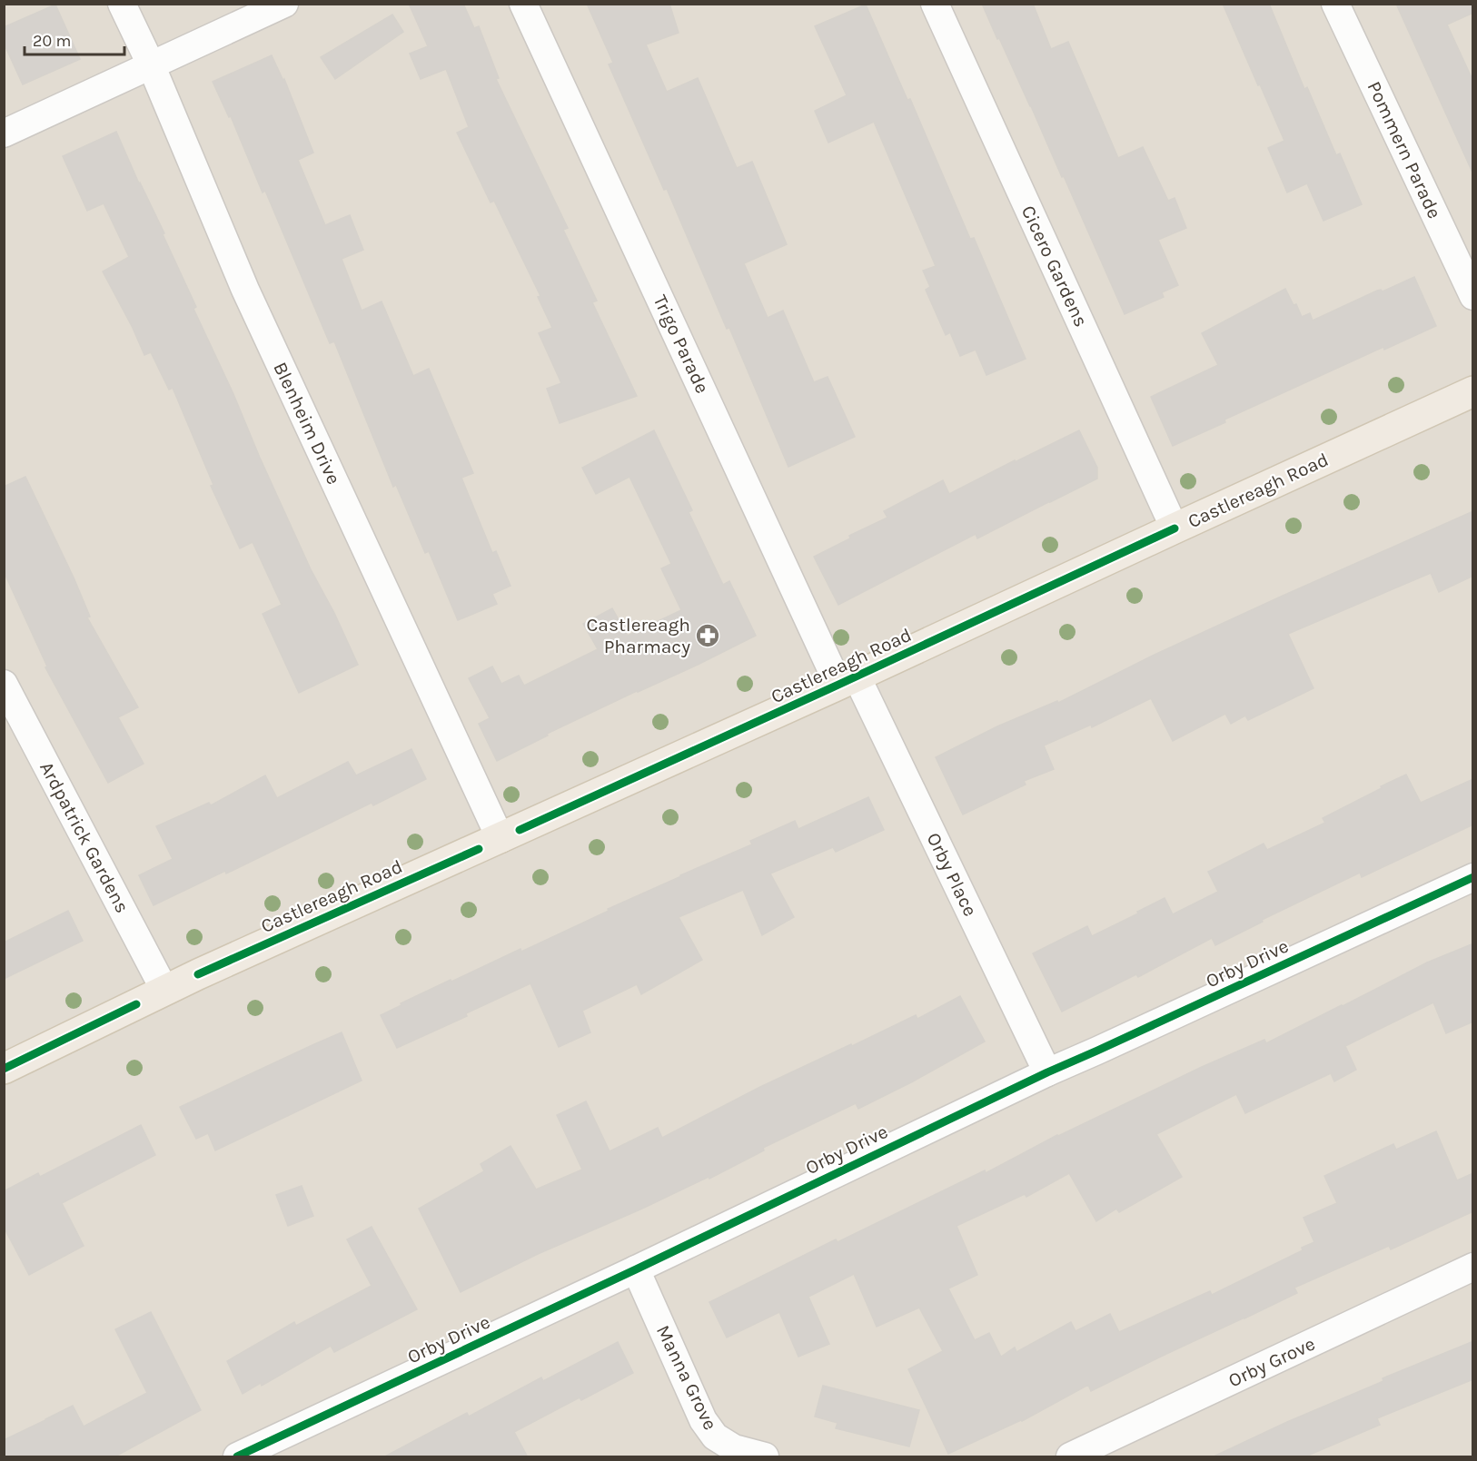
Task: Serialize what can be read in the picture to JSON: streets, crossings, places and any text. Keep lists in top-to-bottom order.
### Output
{
  "streets": {
    "main road": ["Castlereagh Road"],
    "street": [
      "Pommern Parade",
      "Cicero Gardens",
      "Trigo Parade",
      "Blenheim Drive",
      "Ardpatrick Gardens",
      "Orby Place",
      "Orby Drive",
      "Orby Grove",
      "Manna Grove"
    ]
  },
  "crossings": [
    ["Cicero Gardens", "Castlereagh Road"],
    ["Trigo Parade", "Castlereagh Road"],
    ["Trigo Parade", "Orby Place"],
    ["Blenheim Drive", "Castlereagh Road"],
    ["Castlereagh Road", "Ardpatrick Gardens"],
    ["Castlereagh Road", "Orby Place"],
    ["Orby Place", "Orby Drive"],
    ["Orby Drive", "Manna Grove"]
  ],
  "places": {
    "pharmacy": ["Castlereagh Pharmacy"]
  },
  "scale_bar": "20 m"
}
